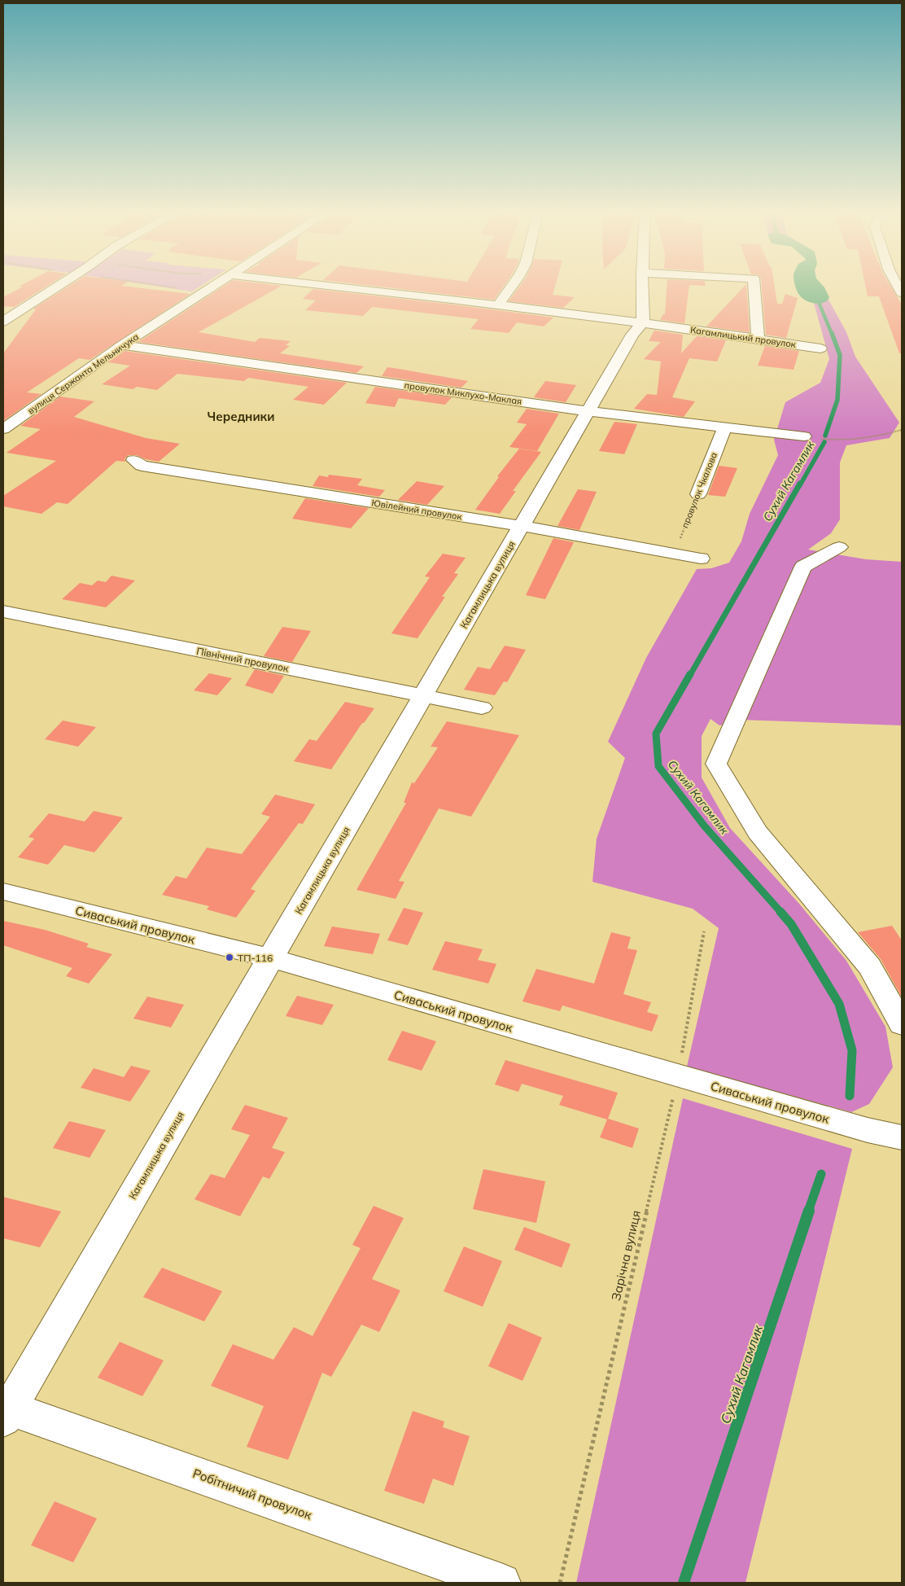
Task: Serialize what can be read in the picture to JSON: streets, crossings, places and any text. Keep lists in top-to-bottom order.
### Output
{
  "streets": {
    "street": [
      "Кагамлицький провулок",
      "вулиця Сержанта Мельничука",
      "провулок Миклухо-Маклая",
      "провулок Чкалова",
      "Ювілейний провулок",
      "Кагамлицька вулиця",
      "Північний провулок",
      "Сиваський провулок",
      "Робітничий провулок"
    ],
    "path": ["Зарічна вулиця"]
  },
  "crossings": [
    ["Кагамлицький провулок", "Кагамлицька вулиця"],
    ["вулиця Сержанта Мельничука", "провулок Миклухо-Маклая"],
    ["провулок Миклухо-Маклая", "провулок Чкалова"],
    ["провулок Миклухо-Маклая", "Кагамлицька вулиця"],
    ["провулок Чкалова", "Ювілейний провулок"],
    ["Ювілейний провулок", "Кагамлицька вулиця"],
    ["Кагамлицька вулиця", "Північний провулок"],
    ["Кагамлицька вулиця", "Сиваський провулок"],
    ["Кагамлицька вулиця", "Робітничий провулок"],
    ["Сиваський провулок", "Зарічна вулиця"]
  ],
  "districts": ["Чередники"],
  "water": ["Сухий Кагамлик"],
  "places": ["ТП-116"]
}
